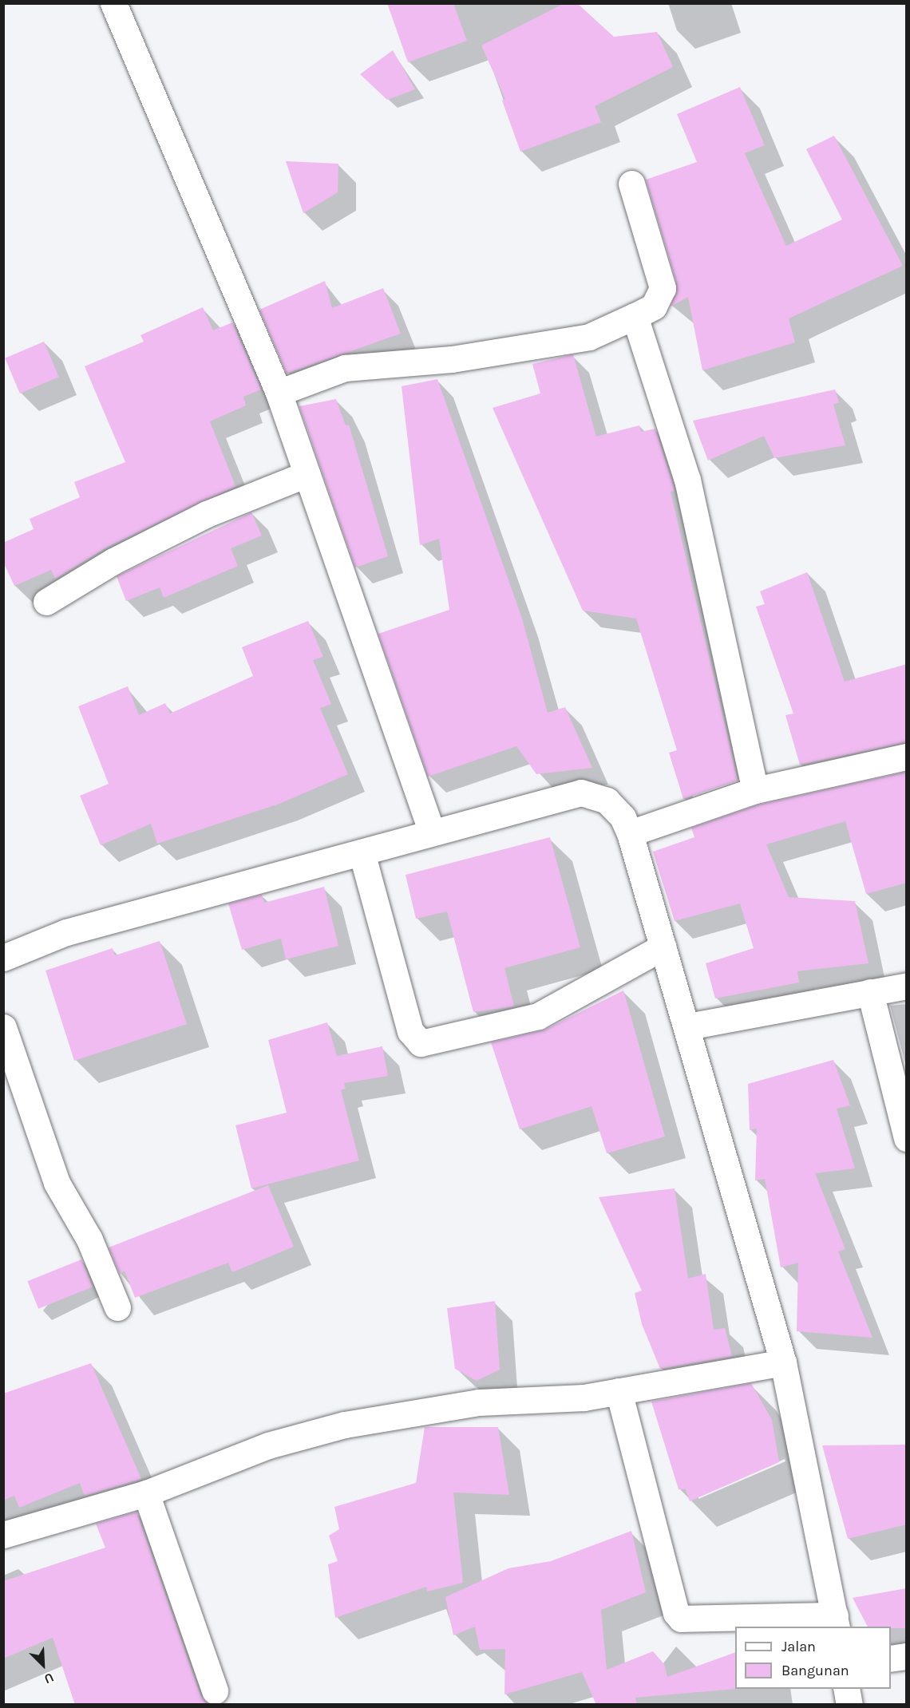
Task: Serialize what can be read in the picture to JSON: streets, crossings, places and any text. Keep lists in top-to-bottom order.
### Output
{
  "legend": ["Jalan", "Bangunan"],
  "north": "bottom right"
}
